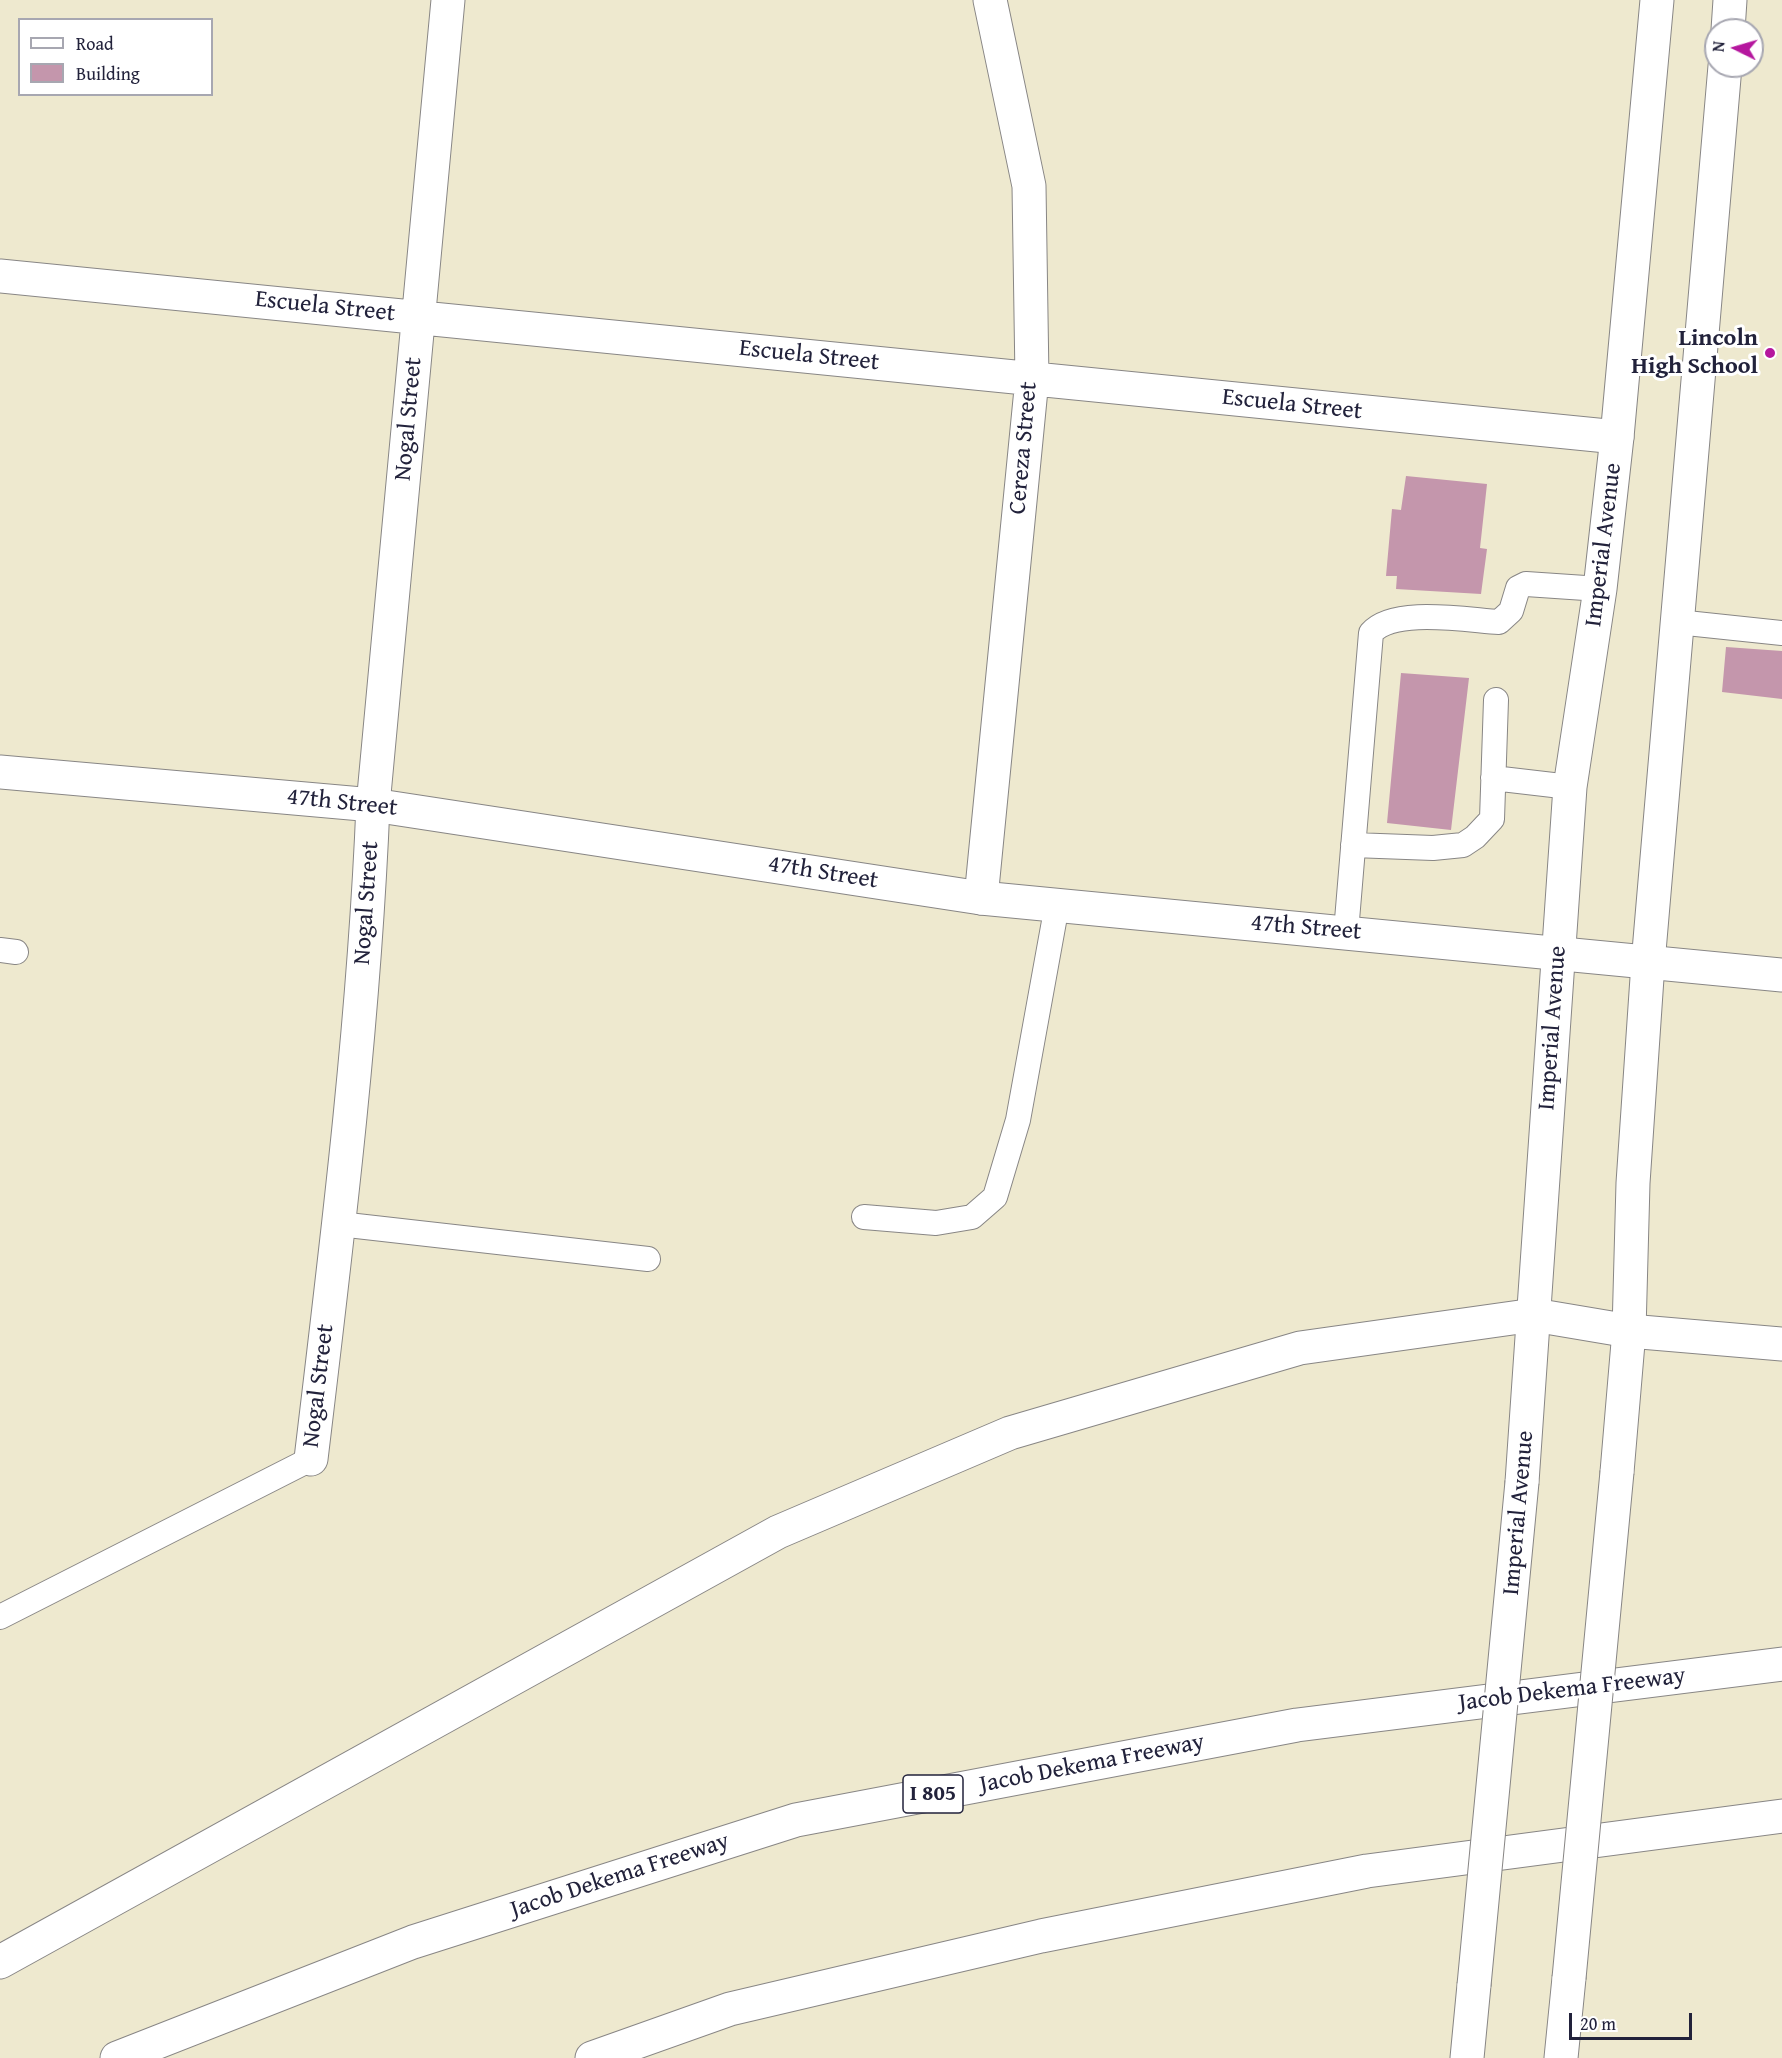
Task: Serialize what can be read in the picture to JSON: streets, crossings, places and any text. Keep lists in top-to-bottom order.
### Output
{
  "streets": {
    "main road": [
      "Escuela Street",
      "Nogal Street",
      "Cereza Street",
      "Imperial Avenue",
      "47th Street",
      "Jacob Dekema Freeway",
      "I 805"
    ]
  },
  "crossings": [
    ["Escuela Street", "Nogal Street"],
    ["Escuela Street", "Cereza Street"],
    ["Escuela Street", "Imperial Avenue"],
    ["Nogal Street", "47th Street"],
    ["Cereza Street", "47th Street"],
    ["Imperial Avenue", "47th Street"]
  ],
  "places": ["Lincoln High School"],
  "legend": ["Road", "Building"],
  "scale_bar": "20 m",
  "north": "left"
}
